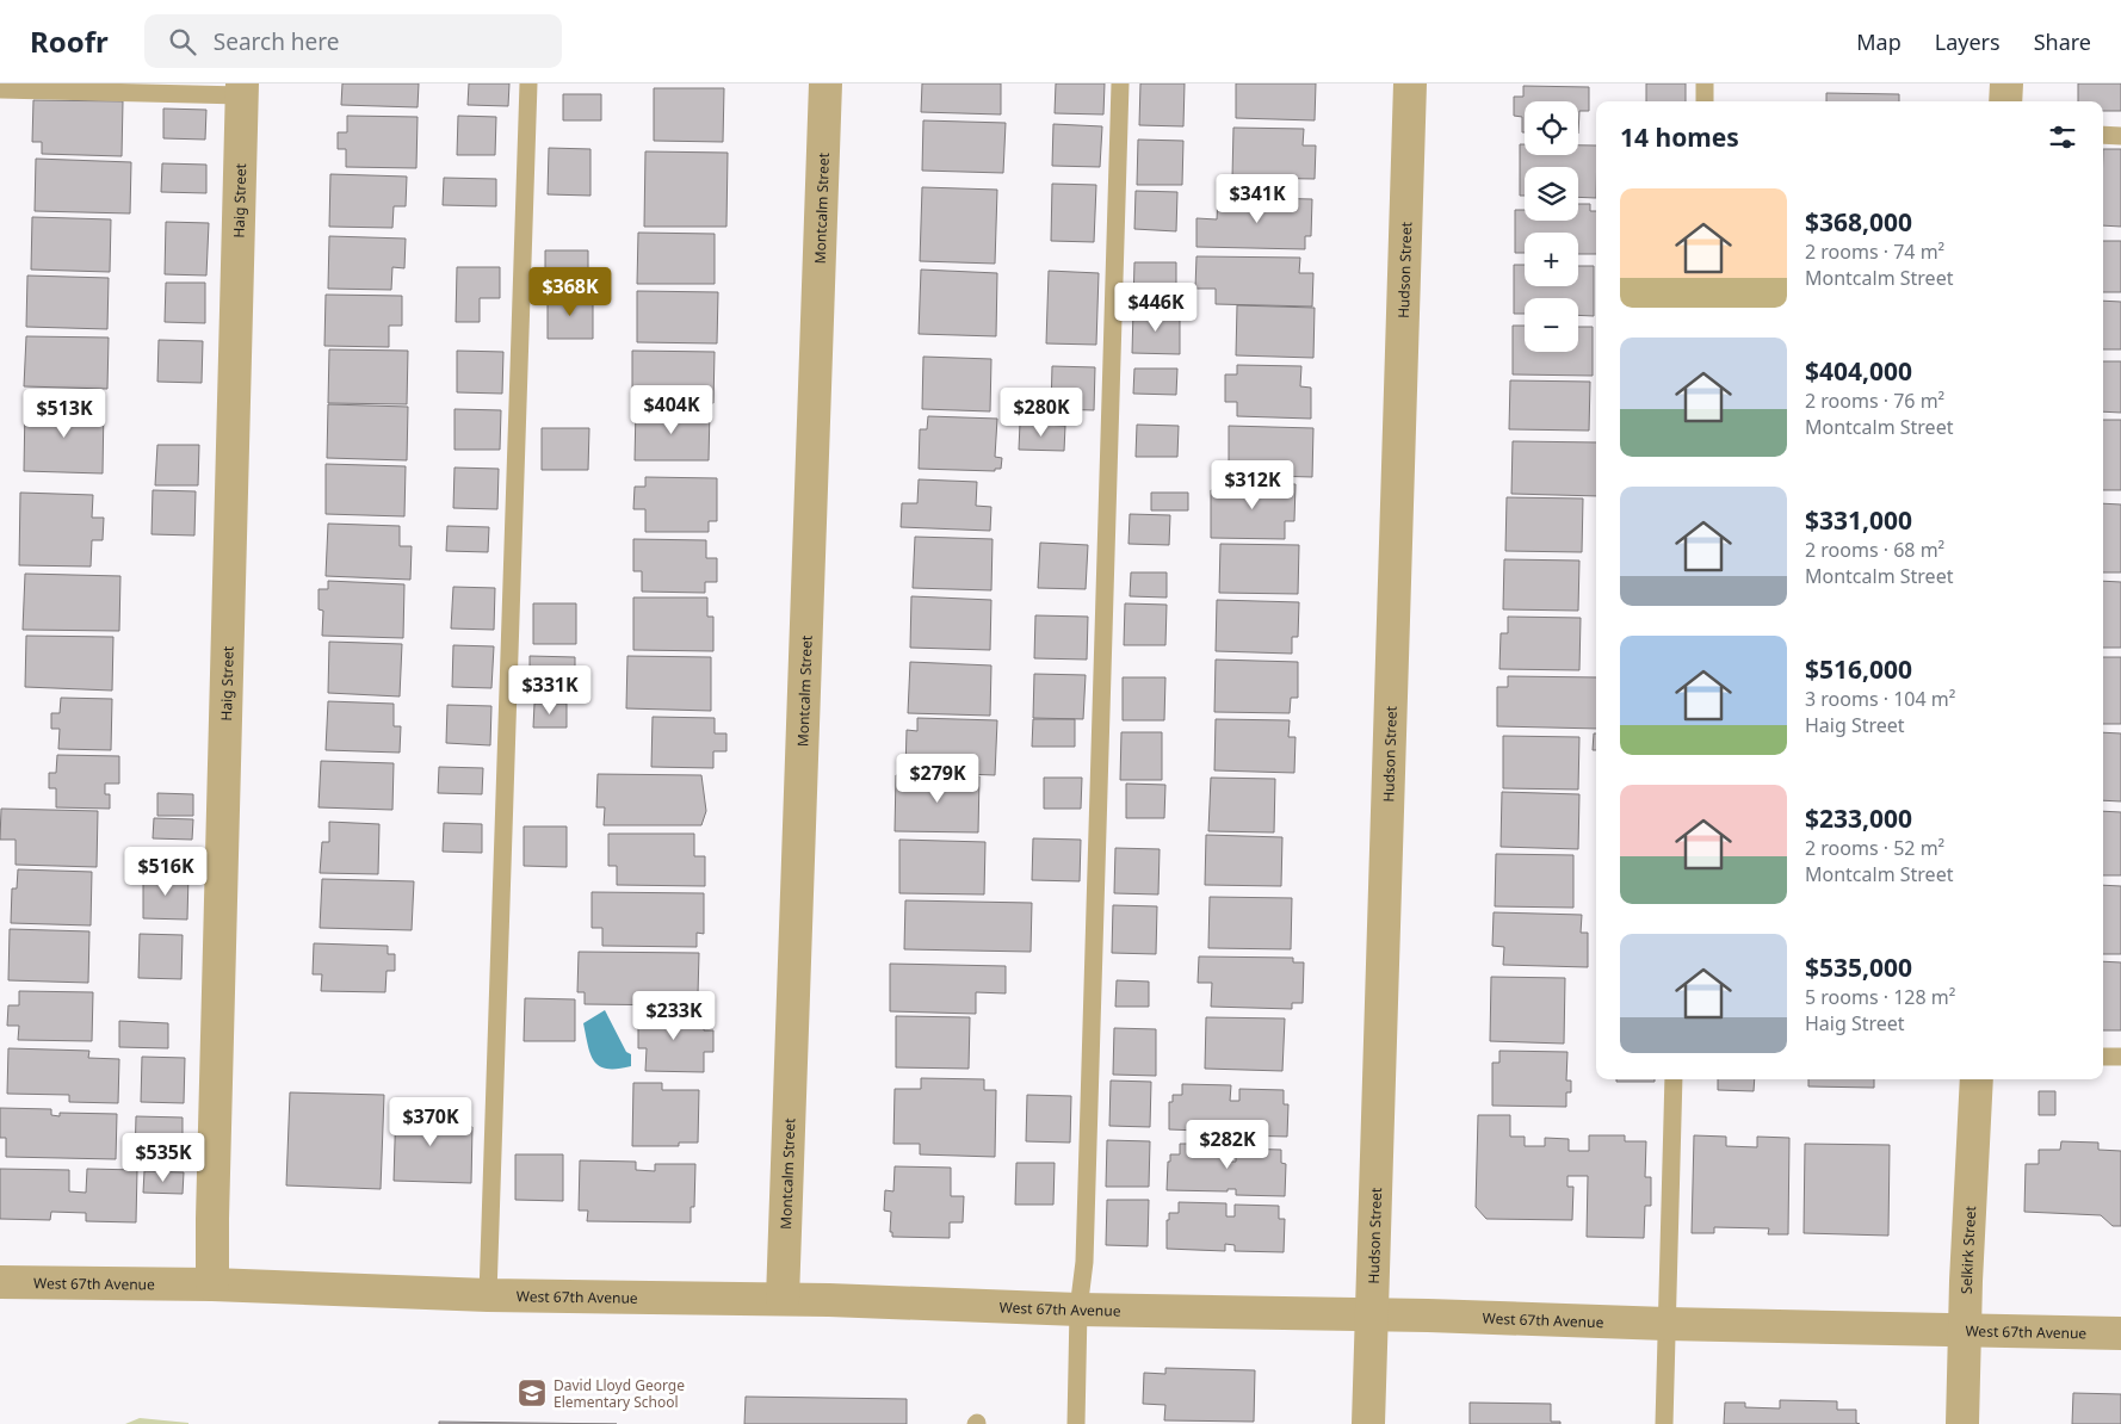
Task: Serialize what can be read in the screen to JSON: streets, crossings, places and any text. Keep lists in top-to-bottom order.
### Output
{
  "streets": {
    "street": [
      "Haig Street",
      "Montcalm Street",
      "Hudson Street",
      "Selkirk Street",
      "West 67th Avenue"
    ]
  },
  "crossings": [
    ["Haig Street", "West 67th Avenue"],
    ["Montcalm Street", "West 67th Avenue"],
    ["Hudson Street", "West 67th Avenue"],
    ["Selkirk Street", "West 67th Avenue"]
  ],
  "places": {
    "school or university": ["David Lloyd George Elementary School"]
  },
  "page": {
    "header": "Roofr",
    "search": "Search here",
    "nav": ["Map", "Layers", "Share"],
    "map_buttons": ["+", "−"],
    "heading": "14 homes",
    "list": [
      {
        "name": "$368,000",
        "note": "2 rooms · 74 m² · Montcalm Street"
      },
      {
        "name": "$404,000",
        "note": "2 rooms · 76 m² · Montcalm Street"
      },
      {
        "name": "$331,000",
        "note": "2 rooms · 68 m² · Montcalm Street"
      },
      {
        "name": "$516,000",
        "note": "3 rooms · 104 m² · Haig Street"
      },
      {
        "name": "$233,000",
        "note": "2 rooms · 52 m² · Montcalm Street"
      },
      {
        "name": "$535,000",
        "note": "5 rooms · 128 m² · Haig Street"
      }
    ],
    "price": [
      "$341K",
      "$368K",
      "$446K",
      "$404K",
      "$280K",
      "$513K",
      "$312K",
      "$331K",
      "$279K",
      "$516K",
      "$233K",
      "$370K",
      "$282K",
      "$535K"
    ]
  }
}
